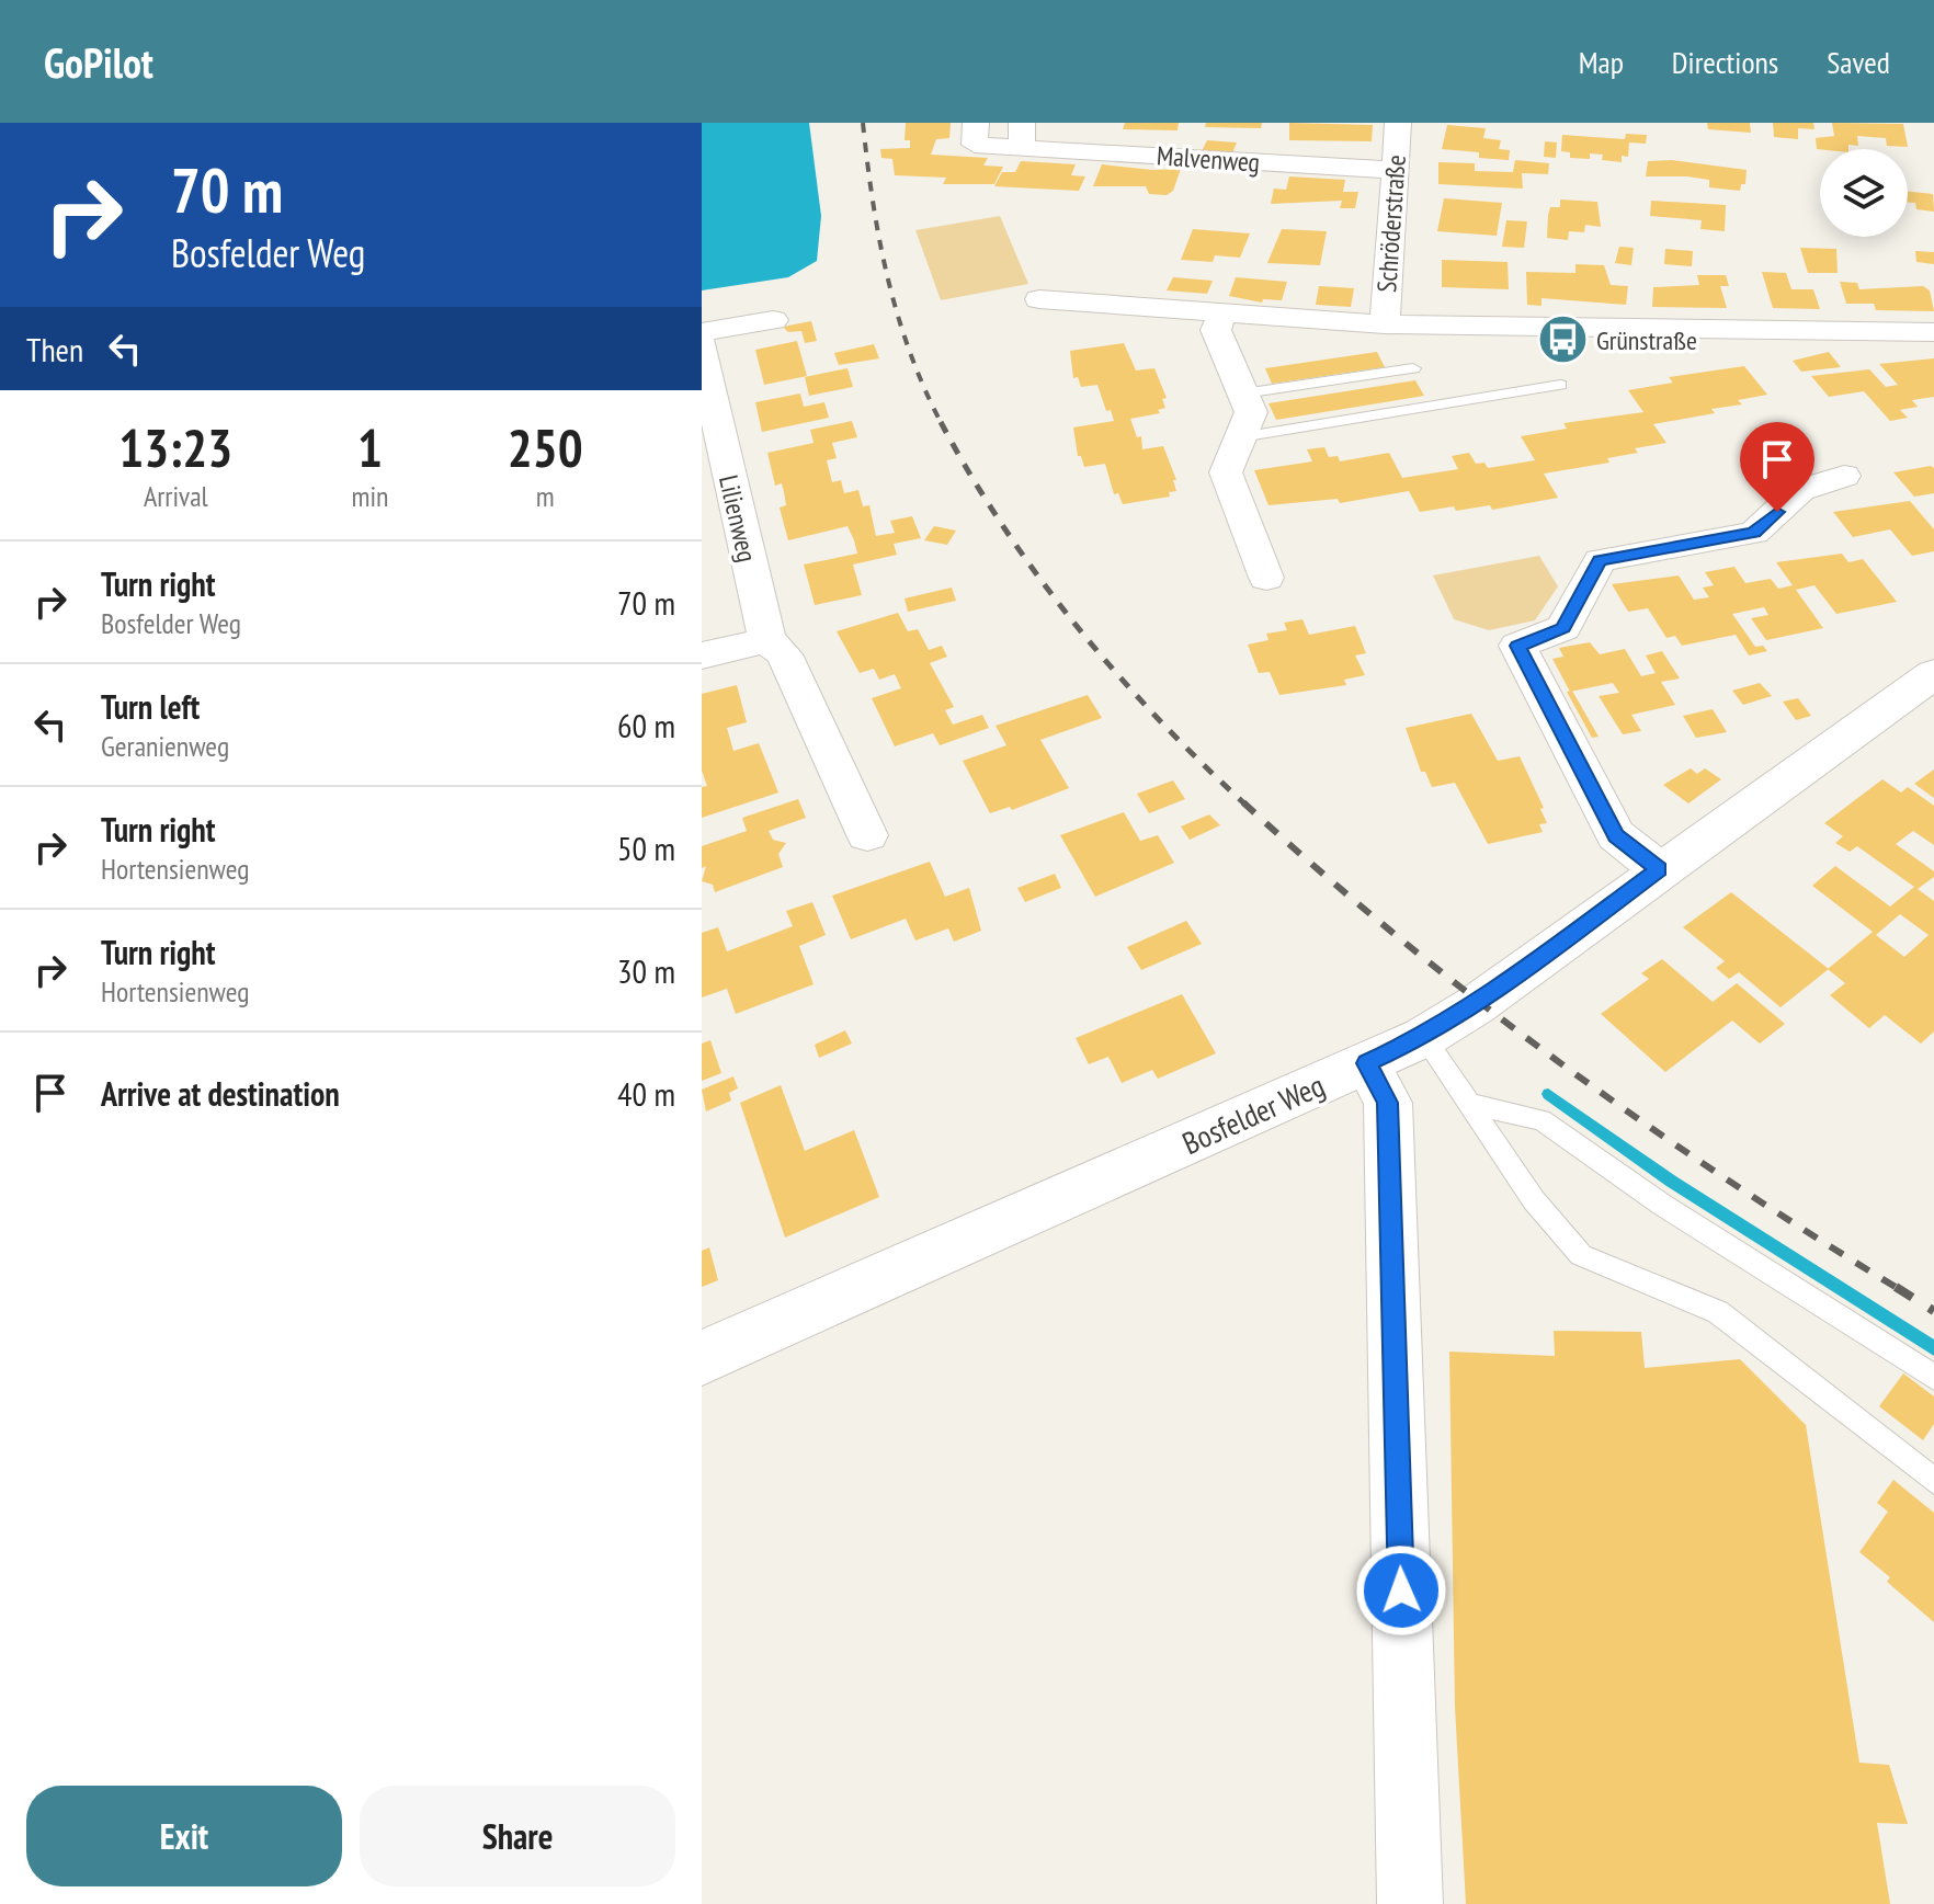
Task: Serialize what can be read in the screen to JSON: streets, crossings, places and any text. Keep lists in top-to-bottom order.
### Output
{
  "streets": {
    "street": [
      "Malvenweg",
      "Schröderstraße",
      "Lilienweg",
      "Bosfelder Weg"
    ]
  },
  "crossings": [
    ["Malvenweg", "Schröderstraße"]
  ],
  "places": {
    "bus stop": ["Grünstraße"]
  },
  "page": {
    "header": "GoPilot",
    "nav": ["Map", "Directions", "Saved"],
    "turn": ["70 m", "Bosfelder Weg"],
    "then": "Then",
    "eta": [
      "13:23",
      "Arrival",
      "1",
      "min",
      "250",
      "m"
    ],
    "list": [
      {
        "name": "Turn right",
        "note": "Bosfelder Weg",
        "value": "70 m"
      },
      {
        "name": "Turn left",
        "note": "Geranienweg",
        "value": "60 m"
      },
      {
        "name": "Turn right",
        "note": "Hortensienweg",
        "value": "50 m"
      },
      {
        "name": "Turn right",
        "note": "Hortensienweg",
        "value": "30 m"
      },
      {
        "name": "Arrive at destination",
        "value": "40 m"
      }
    ],
    "buttons": ["Exit", "Share"]
  }
}
